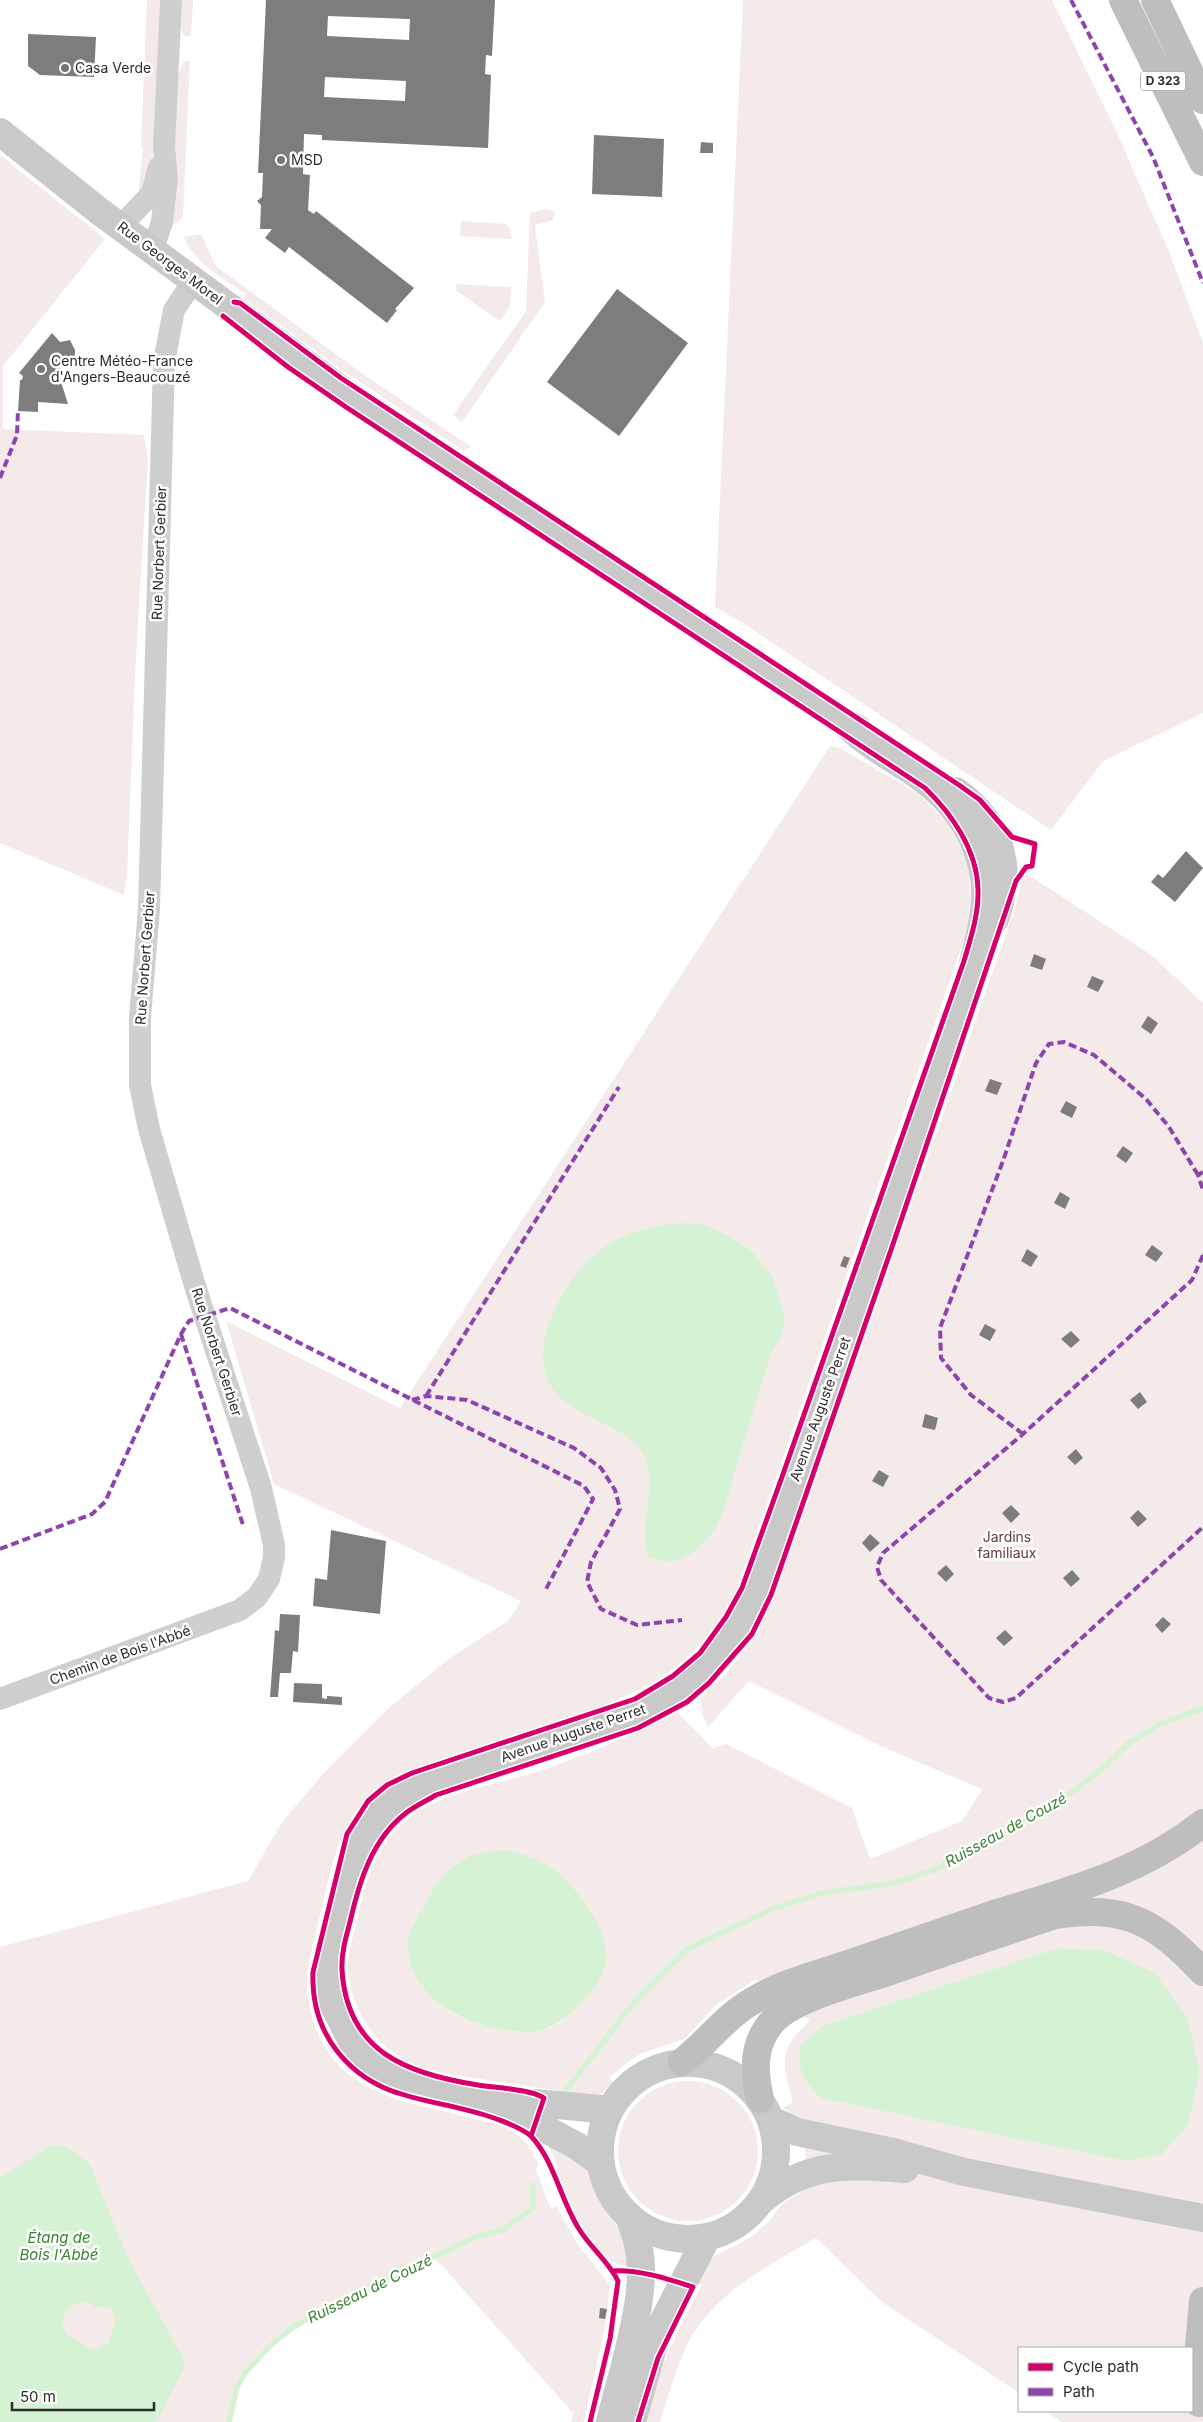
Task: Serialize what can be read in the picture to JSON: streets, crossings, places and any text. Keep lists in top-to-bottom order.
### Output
{
  "streets": {
    "highway": ["D 323"],
    "street": [
      "Rue Georges Morel",
      "Rue Norbert Gerbier",
      "Avenue Auguste Perret",
      "Chemin de Bois l'Abbé"
    ]
  },
  "crossings": [
    ["Rue Georges Morel", "Rue Norbert Gerbier"],
    ["Rue Georges Morel", "Avenue Auguste Perret"],
    ["Rue Norbert Gerbier", "Chemin de Bois l'Abbé"]
  ],
  "water": ["Ruisseau de Couzé", "Étang de Bois l'Abbé"],
  "parks": ["Jardins familiaux"],
  "places": ["Casa Verde", "MSD", "Centre Météo-France d'Angers-Beaucouzé"],
  "legend": ["Cycle path", "Path"],
  "scale_bar": "50 m"
}
